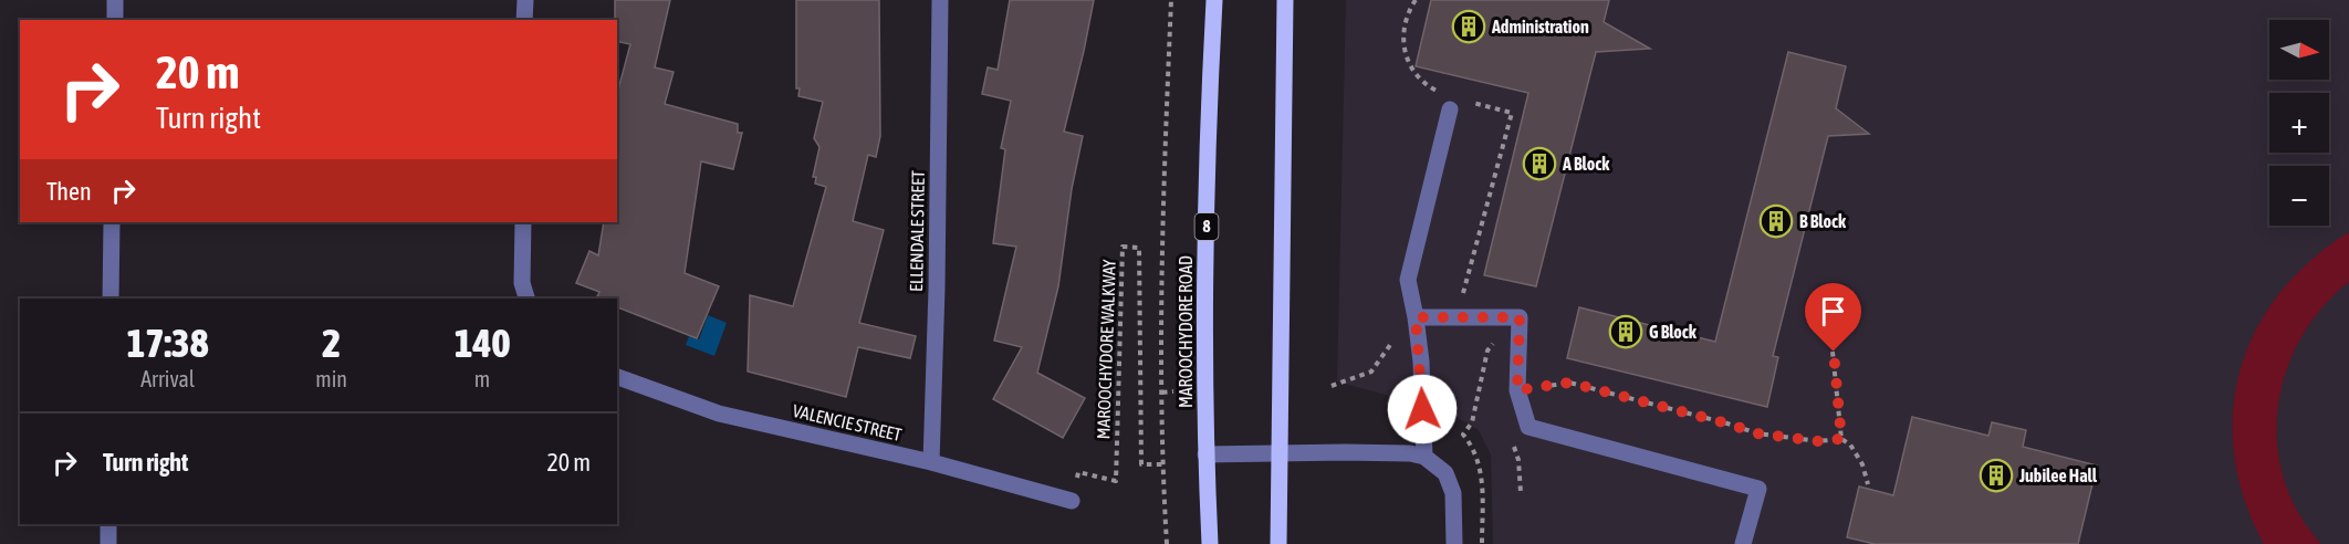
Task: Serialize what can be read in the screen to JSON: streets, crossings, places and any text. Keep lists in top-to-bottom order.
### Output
{
  "streets": {
    "main road": ["8", "MAROOCHYDORE ROAD"],
    "street": ["ELLENDALE STREET", "VALENCIE STREET"],
    "path": ["MAROOCHYDORE WALKWAY"]
  },
  "crossings": [
    ["ELLENDALE STREET", "VALENCIE STREET"],
    ["MAROOCHYDORE WALKWAY", "VALENCIE STREET"]
  ],
  "places": {
    "building": [
      "Administration",
      "A Block",
      "B Block",
      "G Block",
      "Jubilee Hall"
    ]
  },
  "north": "right",
  "page": {
    "map_buttons": ["+", "−"],
    "turn": ["20 m", "Turn right"],
    "then": "Then",
    "eta": [
      "17:38",
      "Arrival",
      "2",
      "min",
      "140",
      "m"
    ],
    "list": [
      {
        "name": "Turn right",
        "value": "20 m"
      }
    ]
  }
}
